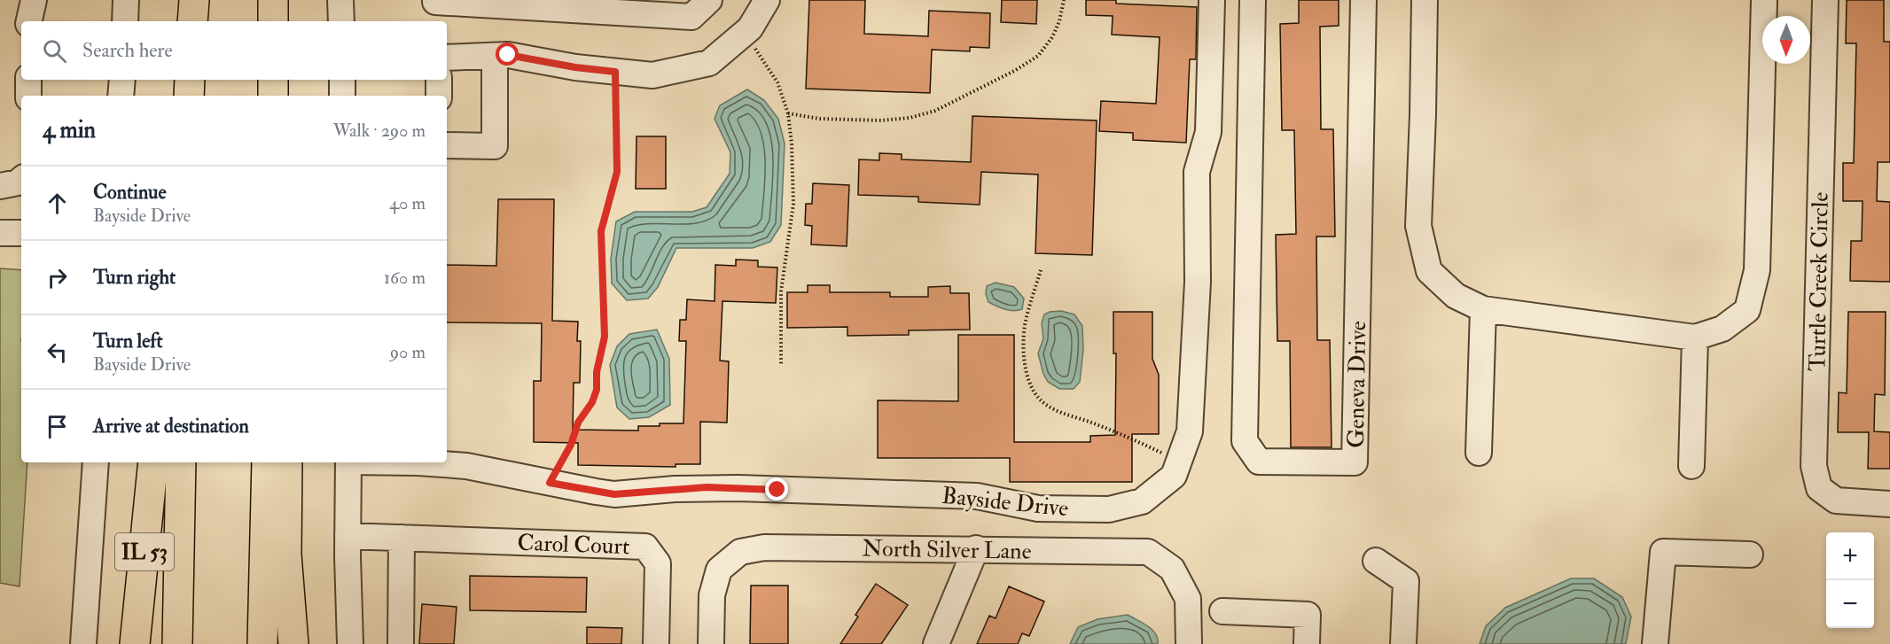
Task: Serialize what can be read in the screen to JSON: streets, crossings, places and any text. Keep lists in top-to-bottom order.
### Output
{
  "streets": {
    "highway": ["IL 53"],
    "street": [
      "Turtle Creek Circle",
      "Geneva Drive",
      "Bayside Drive",
      "Carol Court",
      "North Silver Lane"
    ]
  },
  "north": "bottom",
  "page": {
    "search": "Search here",
    "heading": ["4 min", "Walk · 290 m"],
    "list": [
      ["Continue", "Bayside Drive", "40 m"],
      ["Turn right", "160 m"],
      ["Turn left", "Bayside Drive", "90 m"],
      "Arrive at destination"
    ],
    "map_buttons": ["+", "−"]
  }
}
